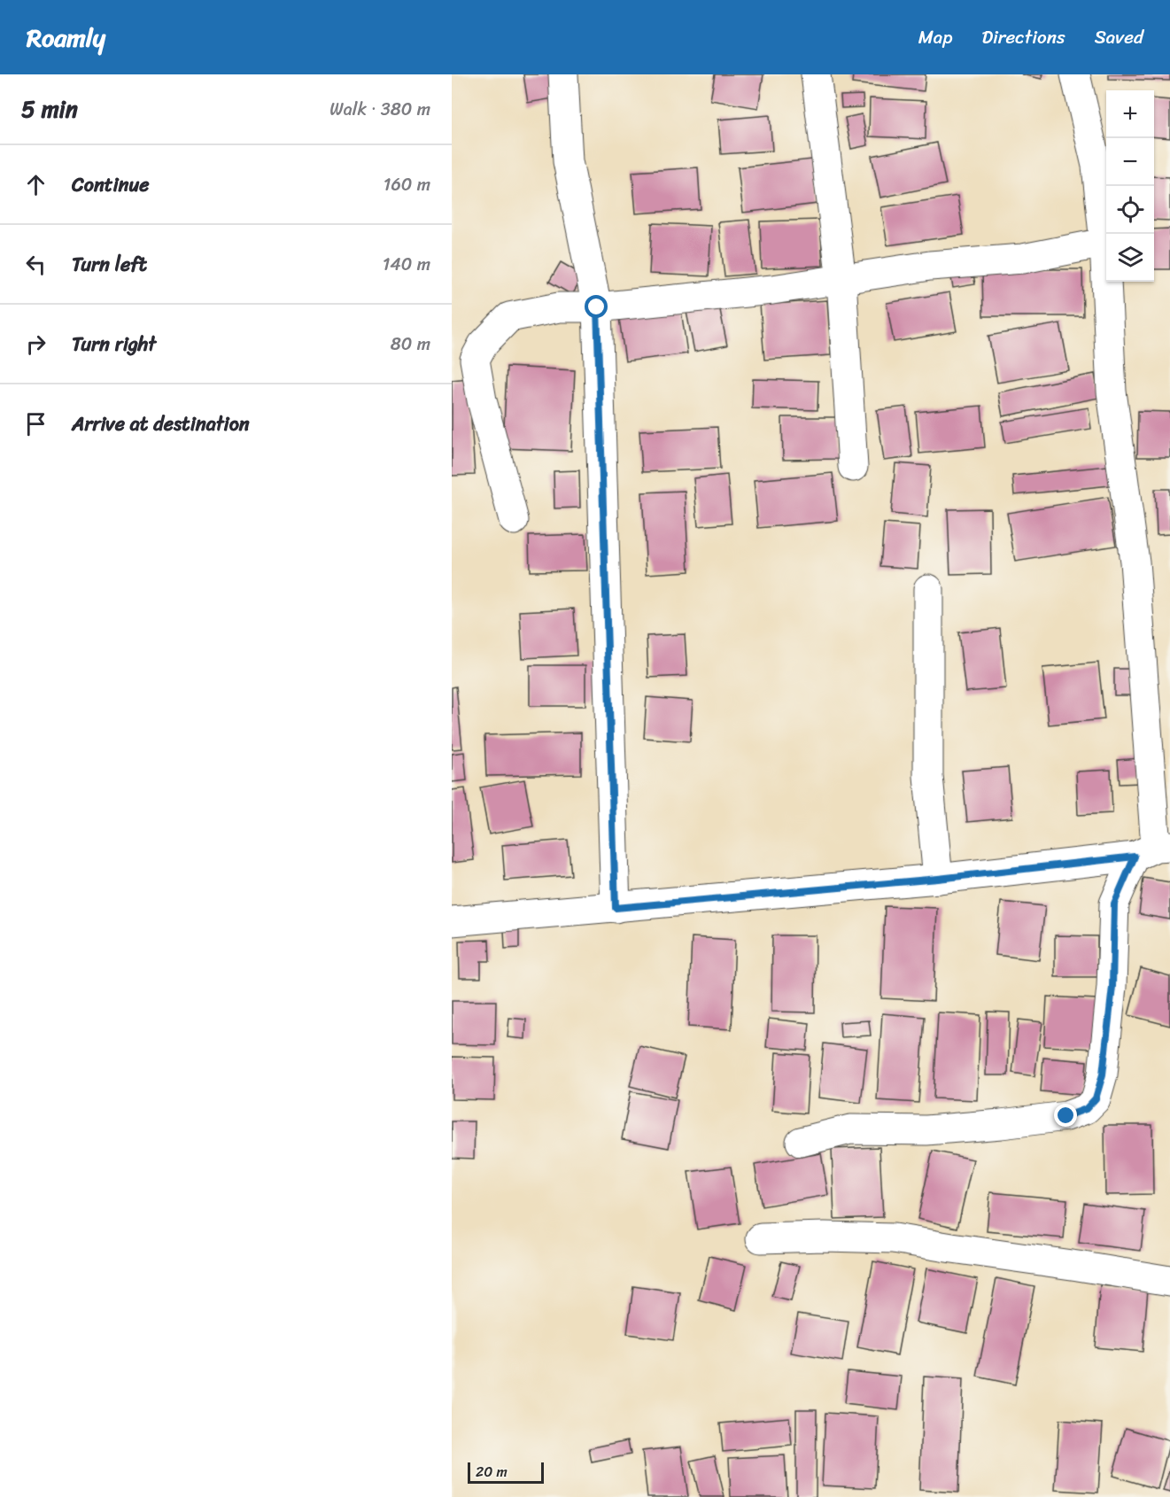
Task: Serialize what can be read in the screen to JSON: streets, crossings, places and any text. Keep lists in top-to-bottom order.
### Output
{
  "scale_bar": "20 m",
  "page": {
    "header": "Roamly",
    "nav": ["Map", "Directions", "Saved"],
    "heading": ["5 min", "Walk · 380 m"],
    "map_buttons": ["+", "−"],
    "list": [
      ["Continue", "160 m"],
      ["Turn left", "140 m"],
      ["Turn right", "80 m"],
      "Arrive at destination"
    ],
    "scale": "20 m"
  }
}
